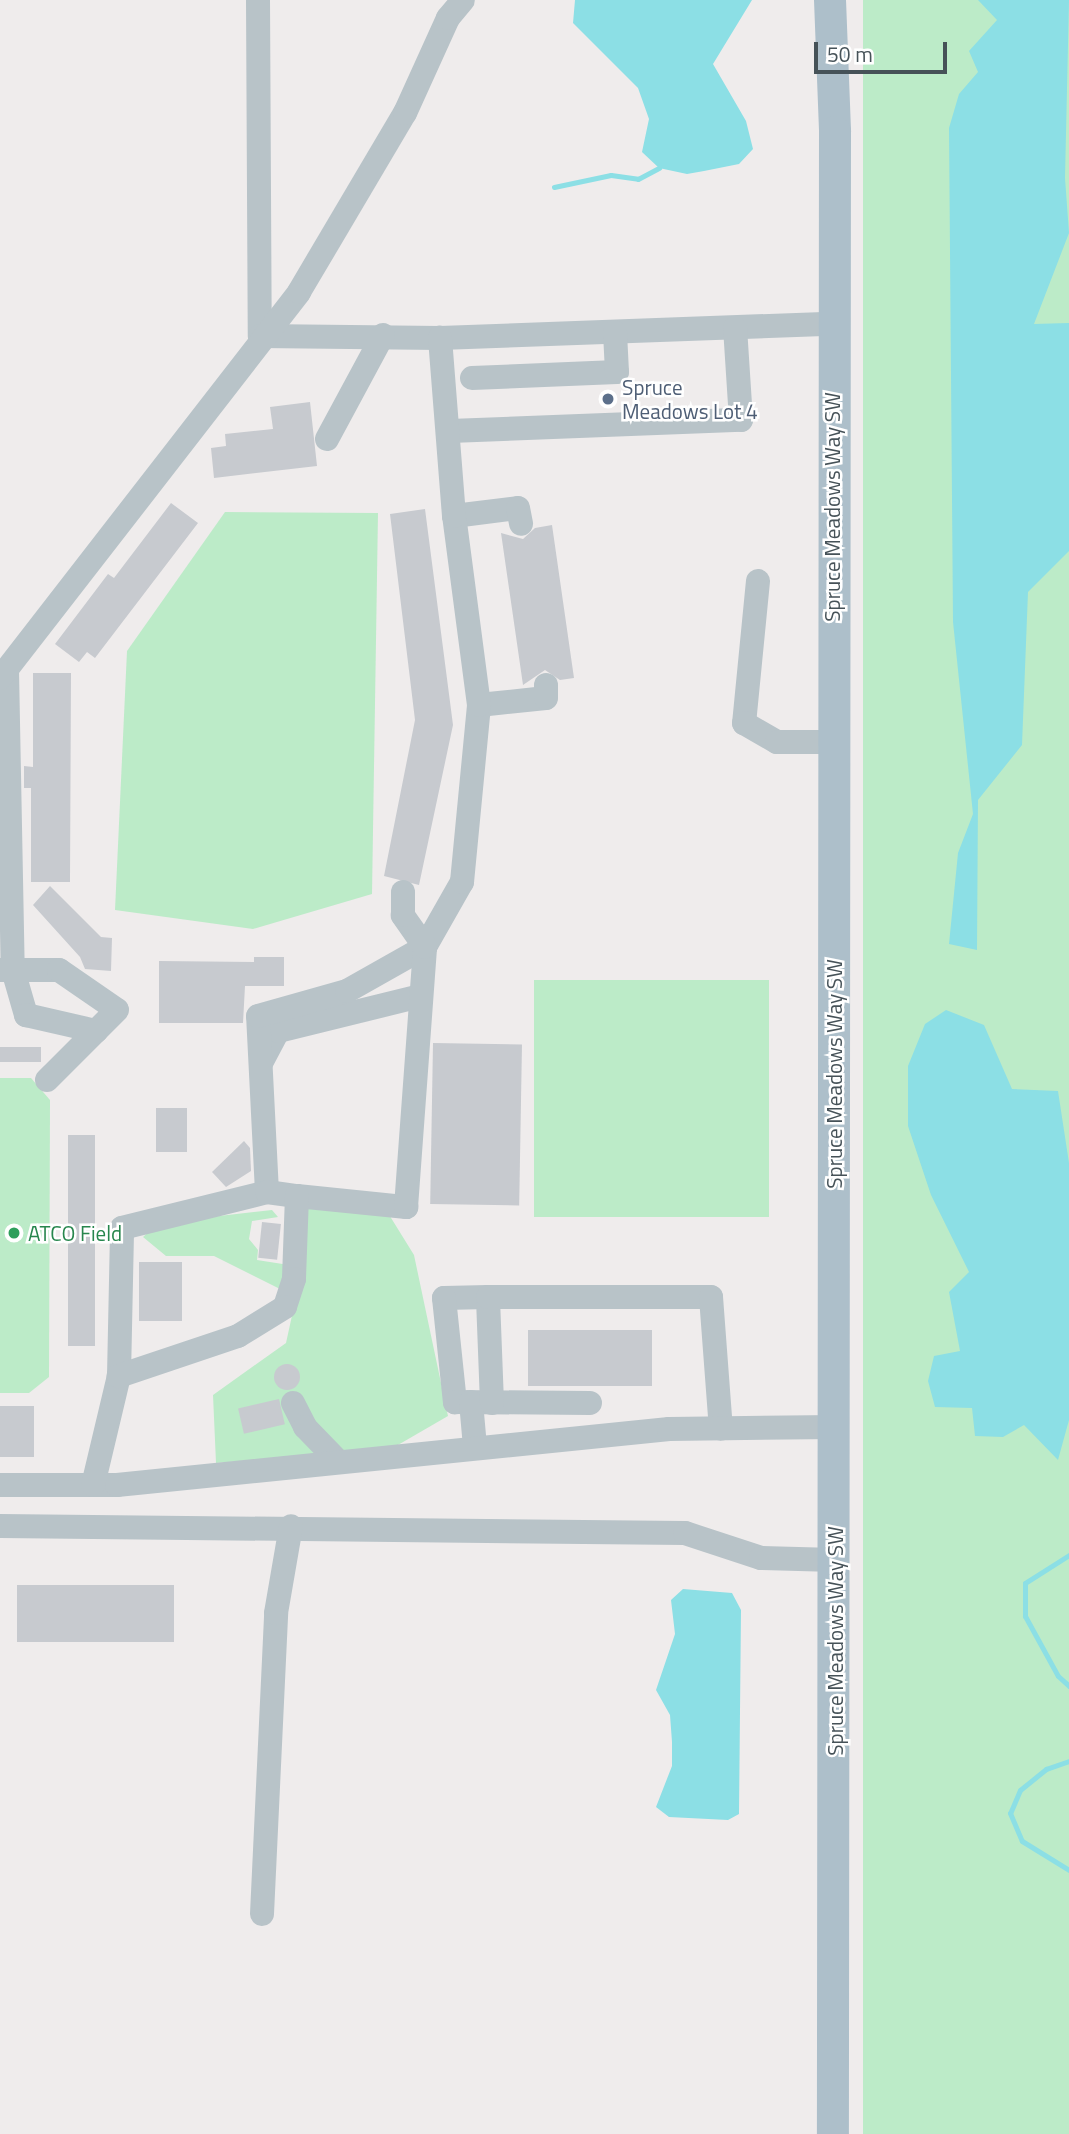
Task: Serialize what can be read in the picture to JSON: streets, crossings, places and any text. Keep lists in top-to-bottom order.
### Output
{
  "streets": {
    "main road": ["Spruce Meadows Way SW"]
  },
  "places": ["Spruce Meadows Lot 4", "ATCO Field"],
  "scale_bar": "50 m"
}
